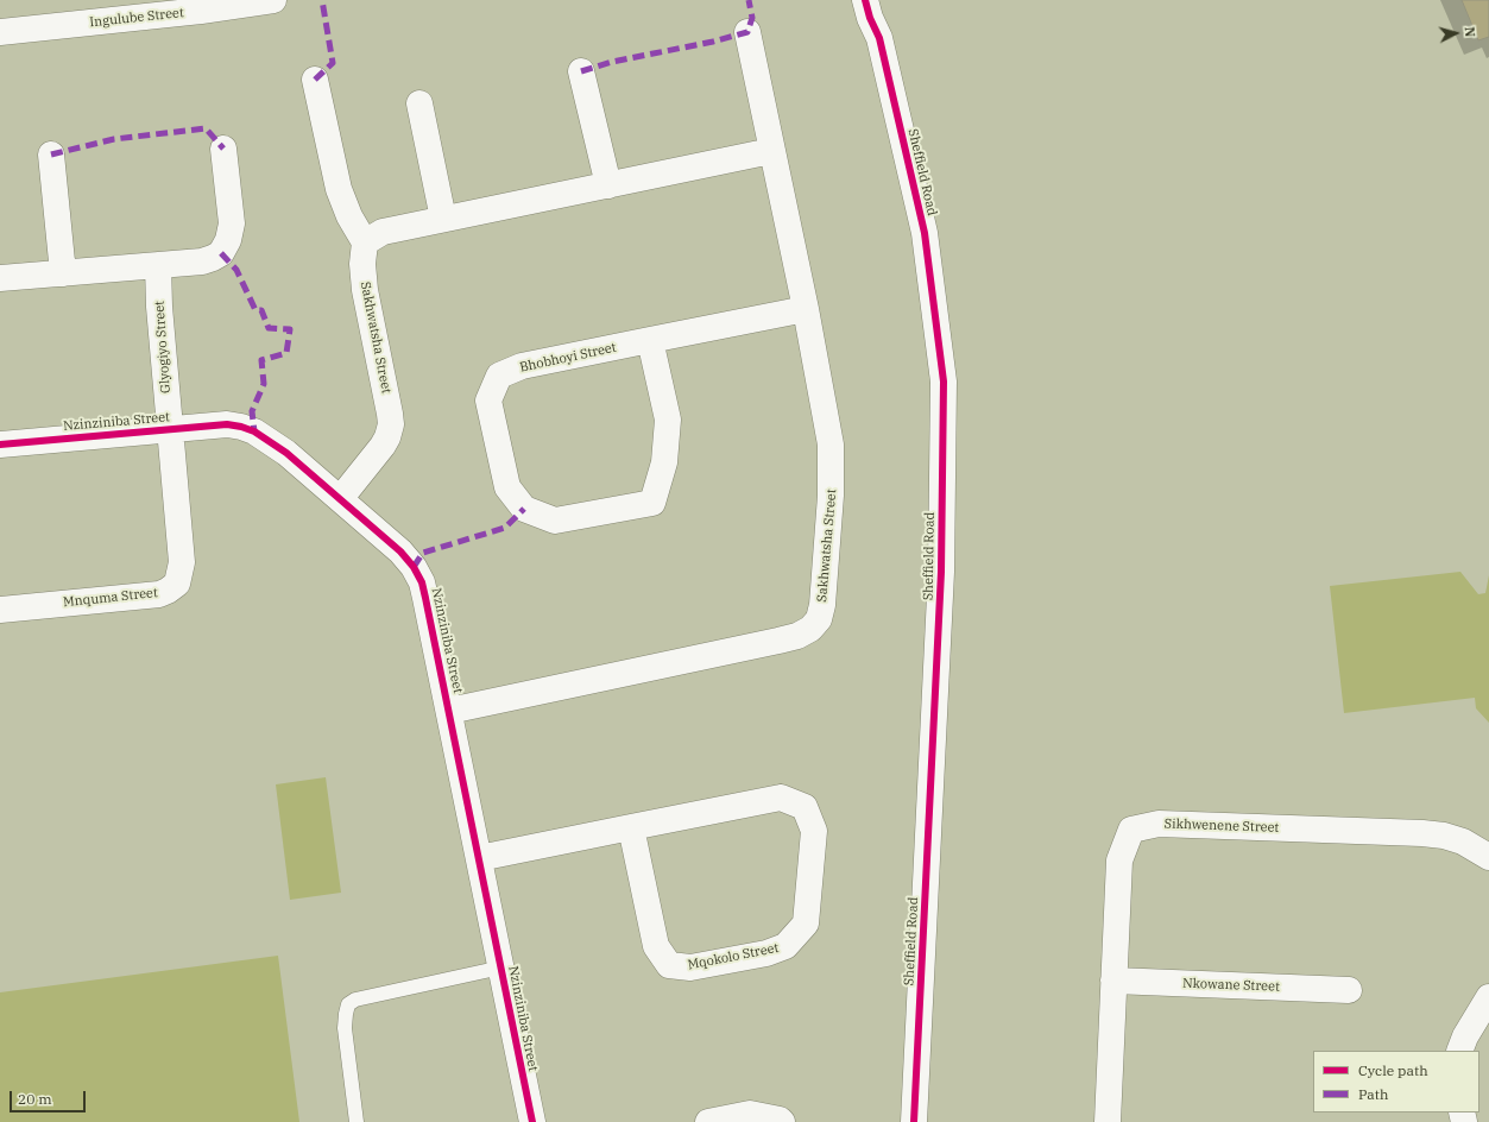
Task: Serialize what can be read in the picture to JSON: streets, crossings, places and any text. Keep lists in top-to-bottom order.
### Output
{
  "streets": {
    "street": [
      "Ingulube Street",
      "Sheffield Road",
      "Sakhwatsha Street",
      "Glyogiyo Street",
      "Bhobhoyi Street",
      "Nzinziniba Street",
      "Mnquma Street",
      "Sikhwenene Street",
      "Mqokolo Street",
      "Nkowane Street"
    ]
  },
  "crossings": [
    ["Sakhwatsha Street", "Bhobhoyi Street"],
    ["Sakhwatsha Street", "Nzinziniba Street"],
    ["Glyogiyo Street", "Nzinziniba Street"],
    ["Glyogiyo Street", "Mnquma Street"],
    ["Nzinziniba Street", "Mnquma Street"],
    ["Nzinziniba Street", "Mqokolo Street"],
    ["Sikhwenene Street", "Nkowane Street"]
  ],
  "legend": ["Cycle path", "Path"],
  "scale_bar": "20 m",
  "north": "right"
}
